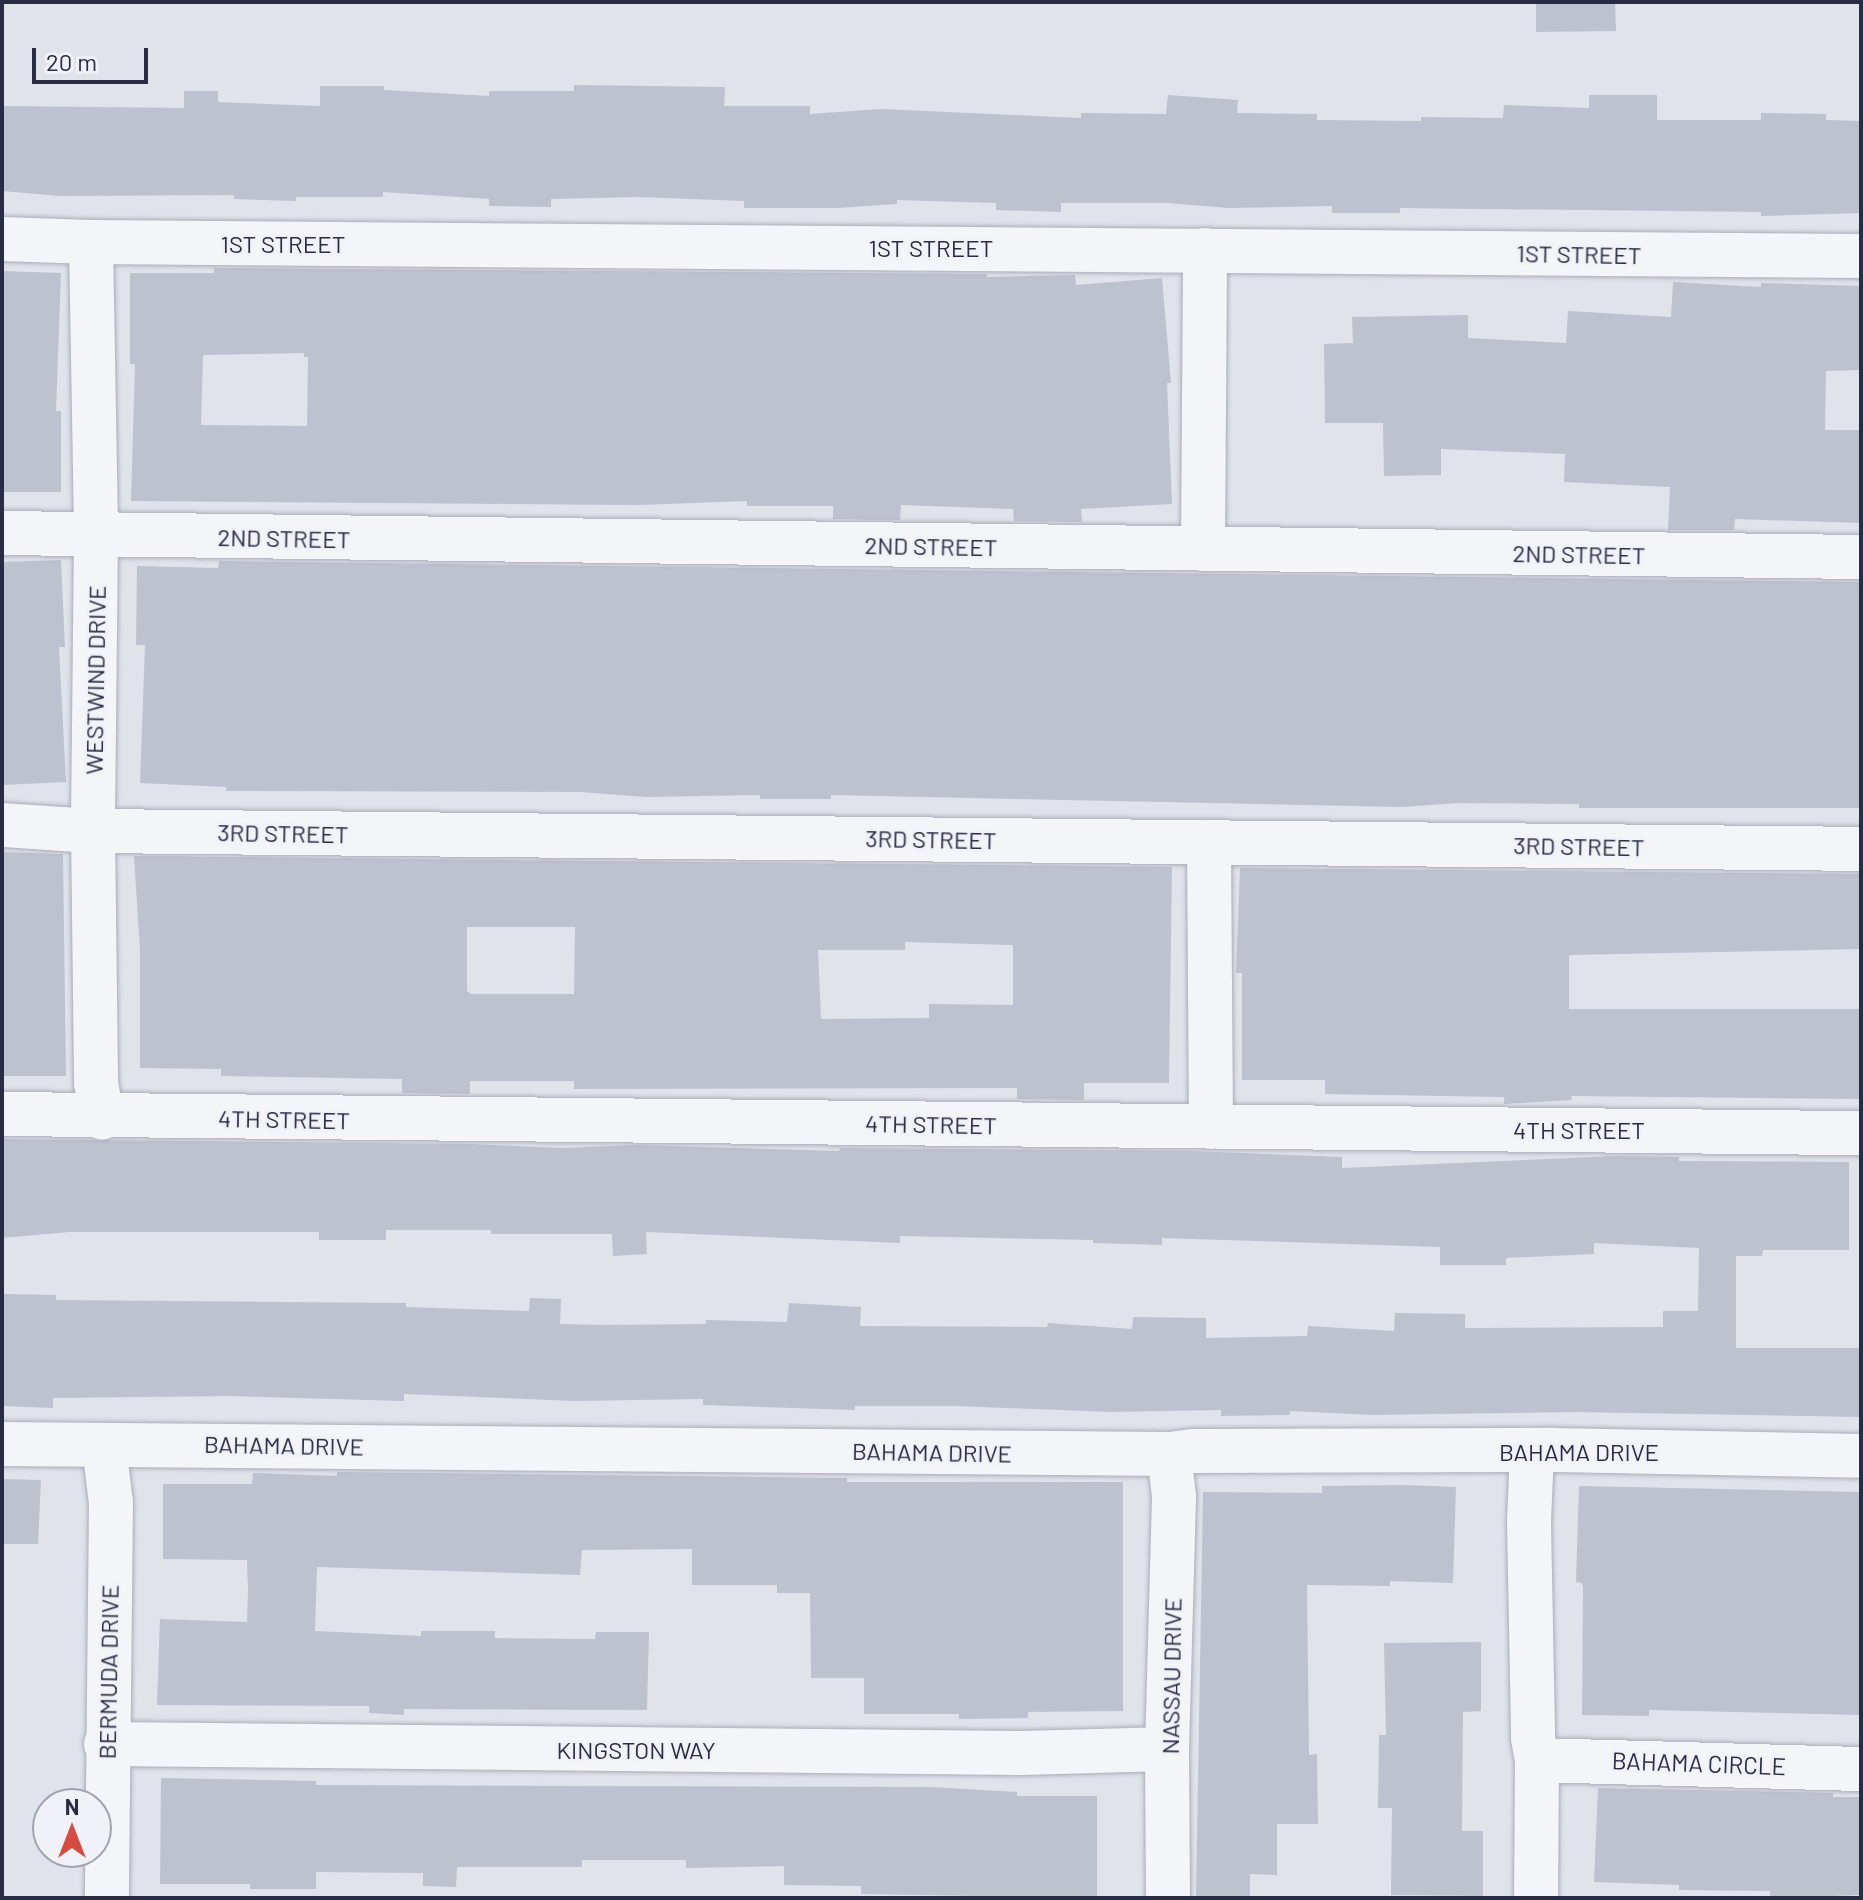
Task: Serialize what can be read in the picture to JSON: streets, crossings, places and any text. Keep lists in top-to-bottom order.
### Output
{
  "streets": {
    "street": [
      "1ST STREET",
      "2ND STREET",
      "WESTWIND DRIVE",
      "3RD STREET",
      "4TH STREET",
      "BAHAMA DRIVE",
      "BERMUDA DRIVE",
      "NASSAU DRIVE",
      "KINGSTON WAY",
      "BAHAMA CIRCLE"
    ]
  },
  "crossings": [
    ["1ST STREET", "WESTWIND DRIVE"],
    ["2ND STREET", "WESTWIND DRIVE"],
    ["WESTWIND DRIVE", "3RD STREET"],
    ["WESTWIND DRIVE", "4TH STREET"],
    ["BAHAMA DRIVE", "BERMUDA DRIVE"],
    ["BAHAMA DRIVE", "NASSAU DRIVE"],
    ["BERMUDA DRIVE", "KINGSTON WAY"],
    ["NASSAU DRIVE", "KINGSTON WAY"]
  ],
  "scale_bar": "20 m",
  "north": "top"
}
